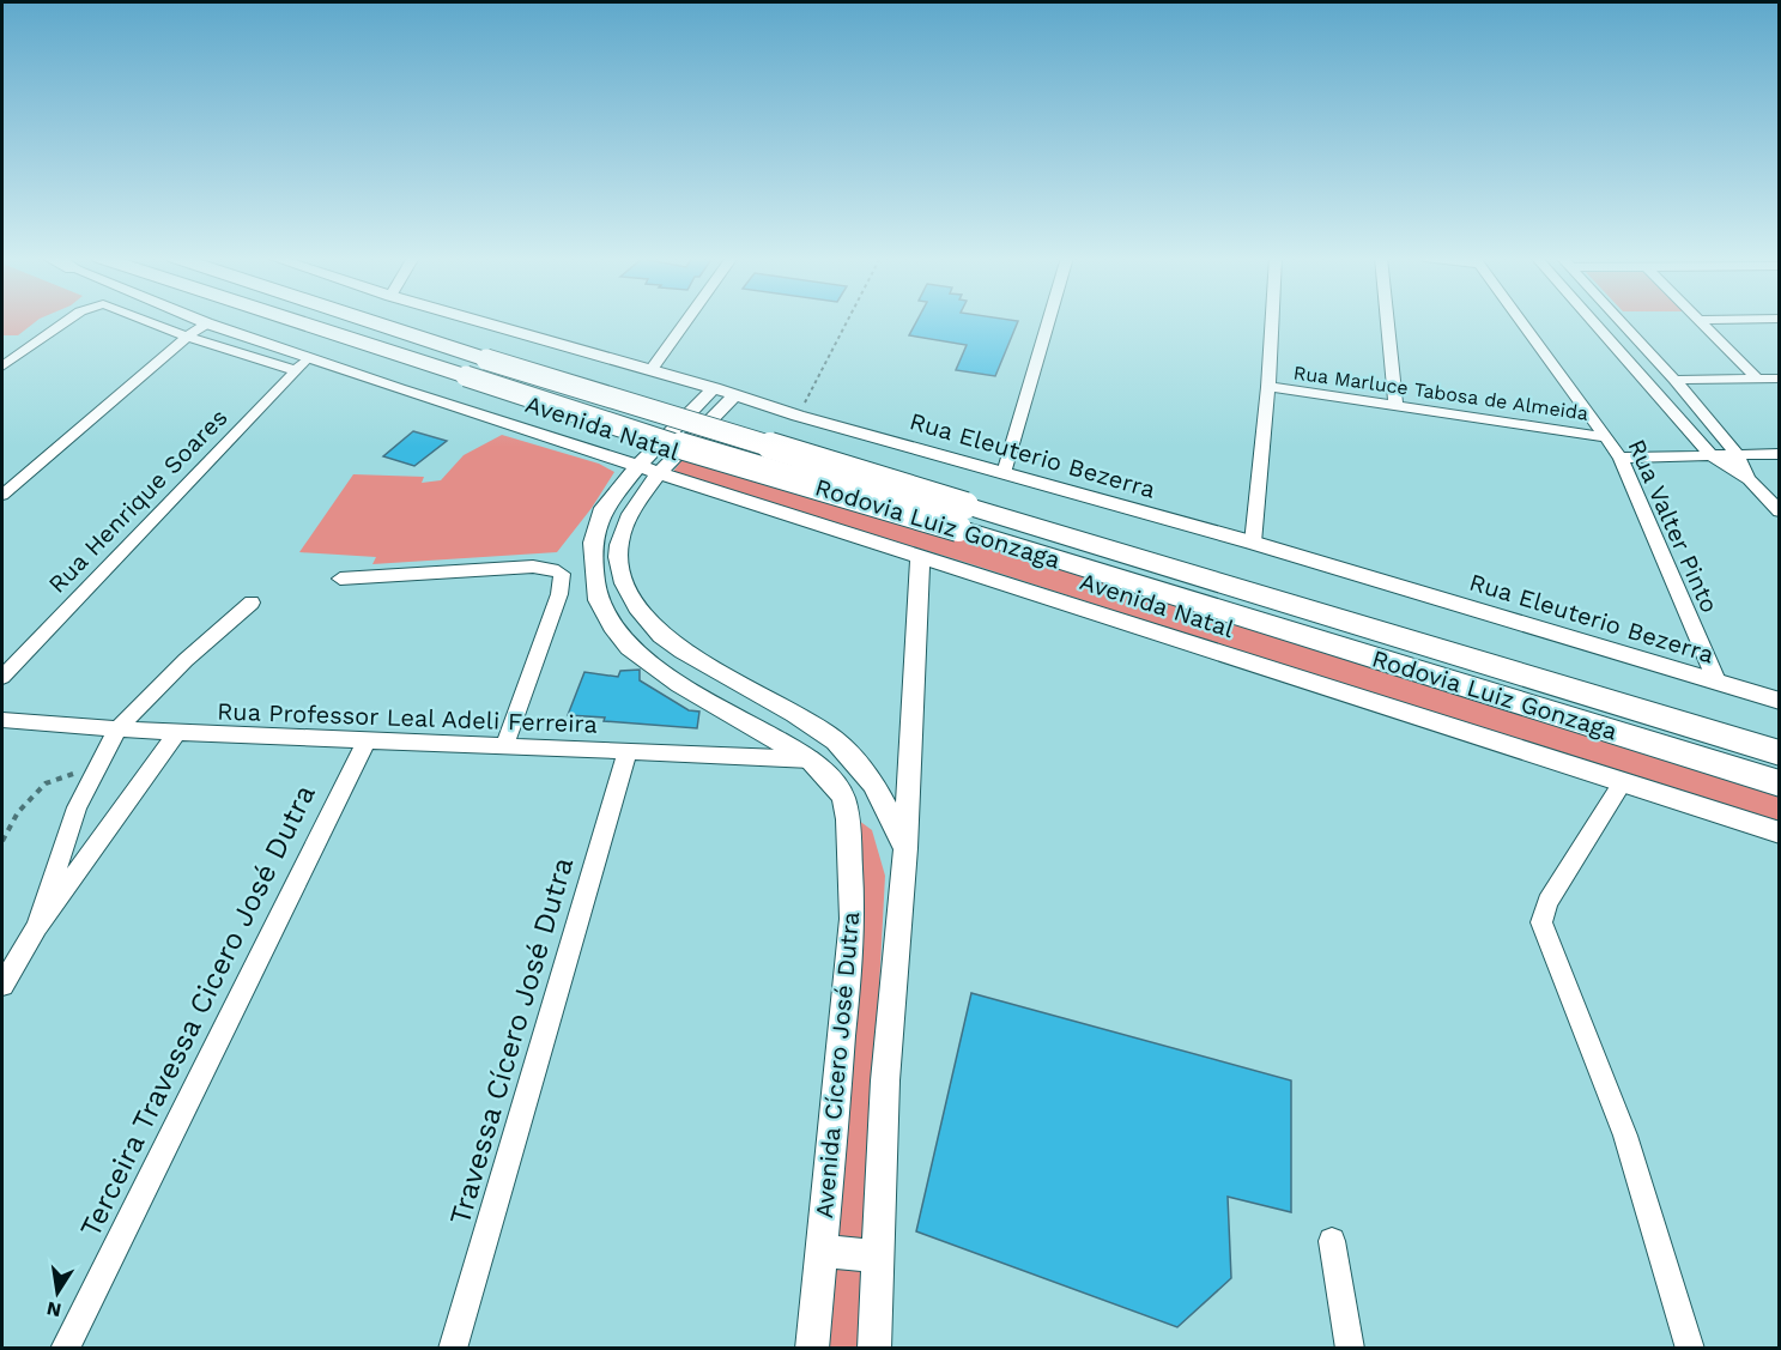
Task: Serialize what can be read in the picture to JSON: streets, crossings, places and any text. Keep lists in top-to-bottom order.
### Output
{
  "streets": {
    "highway": ["Rodovia Luiz Gonzaga"],
    "street": [
      "Rua Marluce Tabosa de Almeida",
      "Avenida Natal",
      "Rua Eleuterio Bezerra",
      "Rua Henrique Soares",
      "Rua Valter Pinto",
      "Rua Professor Leal Adeli Ferreira",
      "Terceira Travessa Cicero José Dutra",
      "Travessa Cícero José Dutra",
      "Avenida Cícero José Dutra"
    ]
  },
  "crossings": [
    ["Rua Marluce Tabosa de Almeida", "Rua Valter Pinto"],
    ["Avenida Natal", "Rua Henrique Soares"],
    ["Avenida Natal", "Avenida Cícero José Dutra"],
    ["Rua Eleuterio Bezerra", "Rua Valter Pinto"],
    ["Rua Eleuterio Bezerra", "Avenida Cícero José Dutra"],
    ["Rua Professor Leal Adeli Ferreira", "Terceira Travessa Cicero José Dutra"],
    ["Rua Professor Leal Adeli Ferreira", "Travessa Cícero José Dutra"],
    ["Rua Professor Leal Adeli Ferreira", "Avenida Cícero José Dutra"]
  ],
  "north": "bottom"
}
